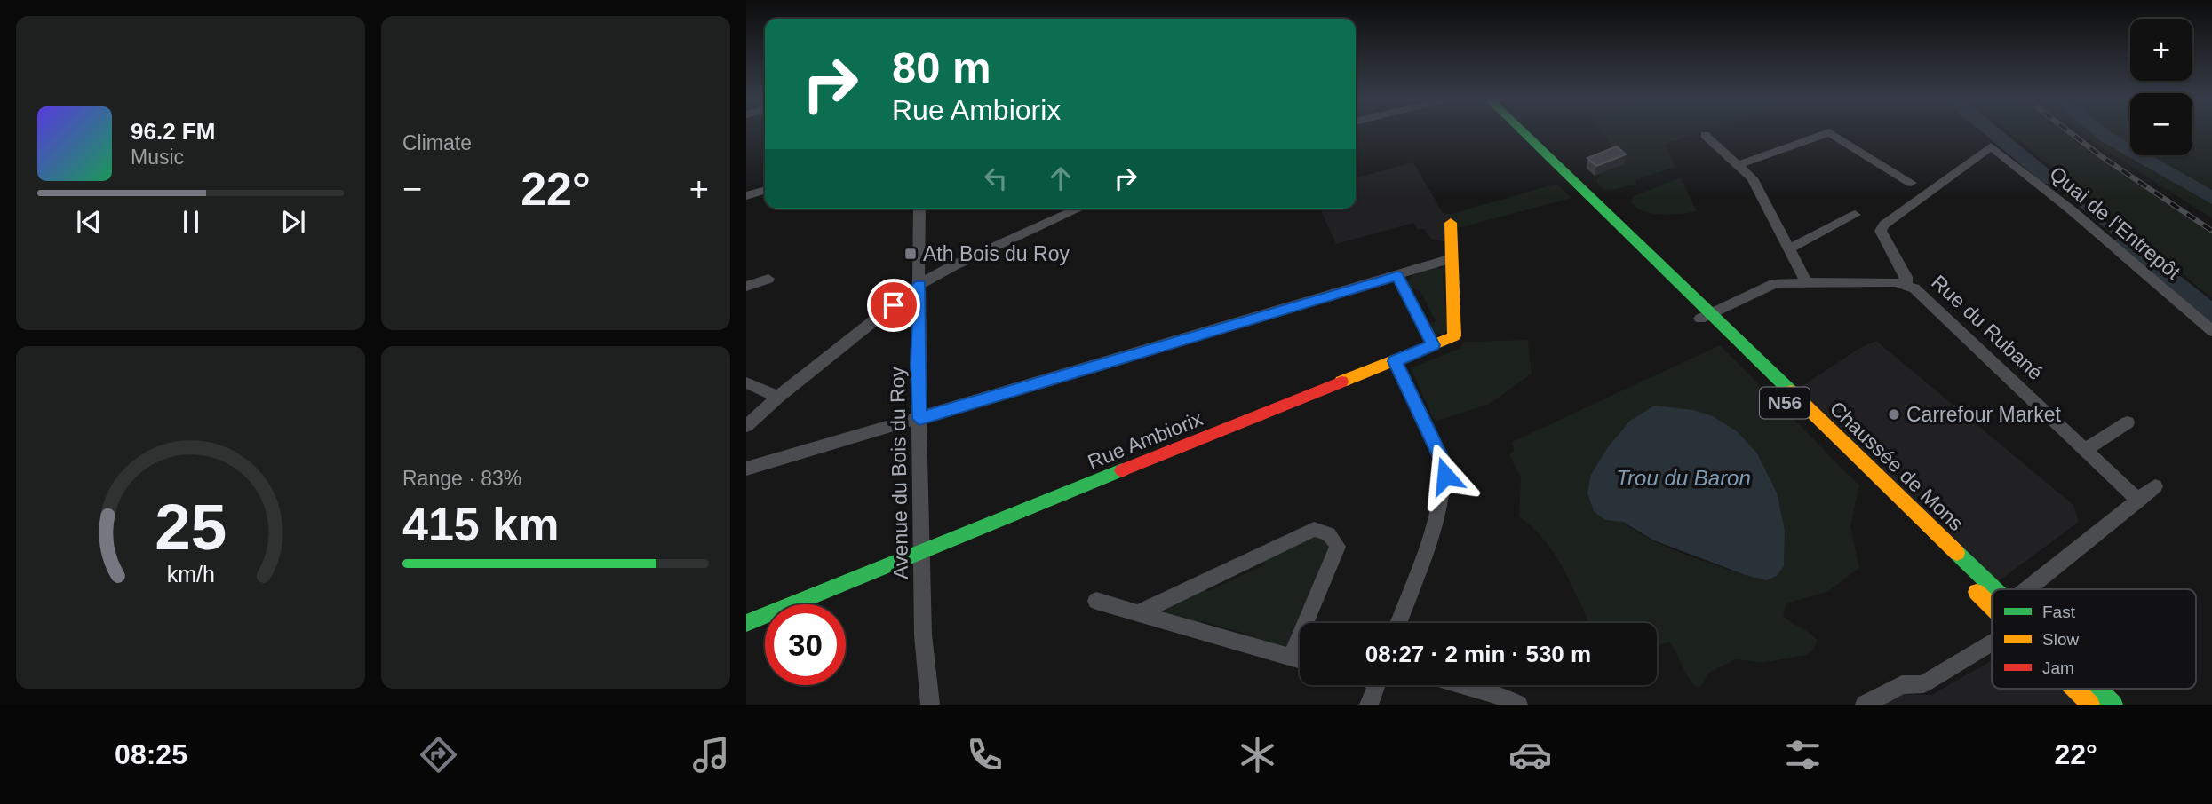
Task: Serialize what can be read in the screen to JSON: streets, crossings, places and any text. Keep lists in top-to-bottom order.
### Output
{
  "streets": {
    "main road": ["N56", "Rue Ambiorix", "Chaussée de Mons"],
    "street": ["Quai de l'Entrepôt", "Rue du Rubané", "Avenue du Bois du Roy"]
  },
  "crossings": [
    ["Quai de l'Entrepôt", "Rue du Rubané"],
    ["Rue du Rubané", "Chaussée de Mons"],
    ["Rue Ambiorix", "Avenue du Bois du Roy"]
  ],
  "water": ["Trou du Baron"],
  "places": {
    "transit": ["Ath Bois du Roy"],
    "other": ["Carrefour Market"]
  },
  "legend": ["Fast", "Slow", "Jam"],
  "page": {
    "tile": [
      "Climate",
      ["Range · 83%", "415 km"]
    ],
    "map_buttons": ["+", "−"],
    "turn": ["80 m", "Rue Ambiorix"],
    "song": ["96.2 FM", "Music"],
    "heat": ["−", "22°", "+"],
    "limit": "30",
    "trip": "08:27 · 2 min · 530 m",
    "tabs": ["08:25", "22°"],
    "gauge": ["25", "km/h"]
  }
}
